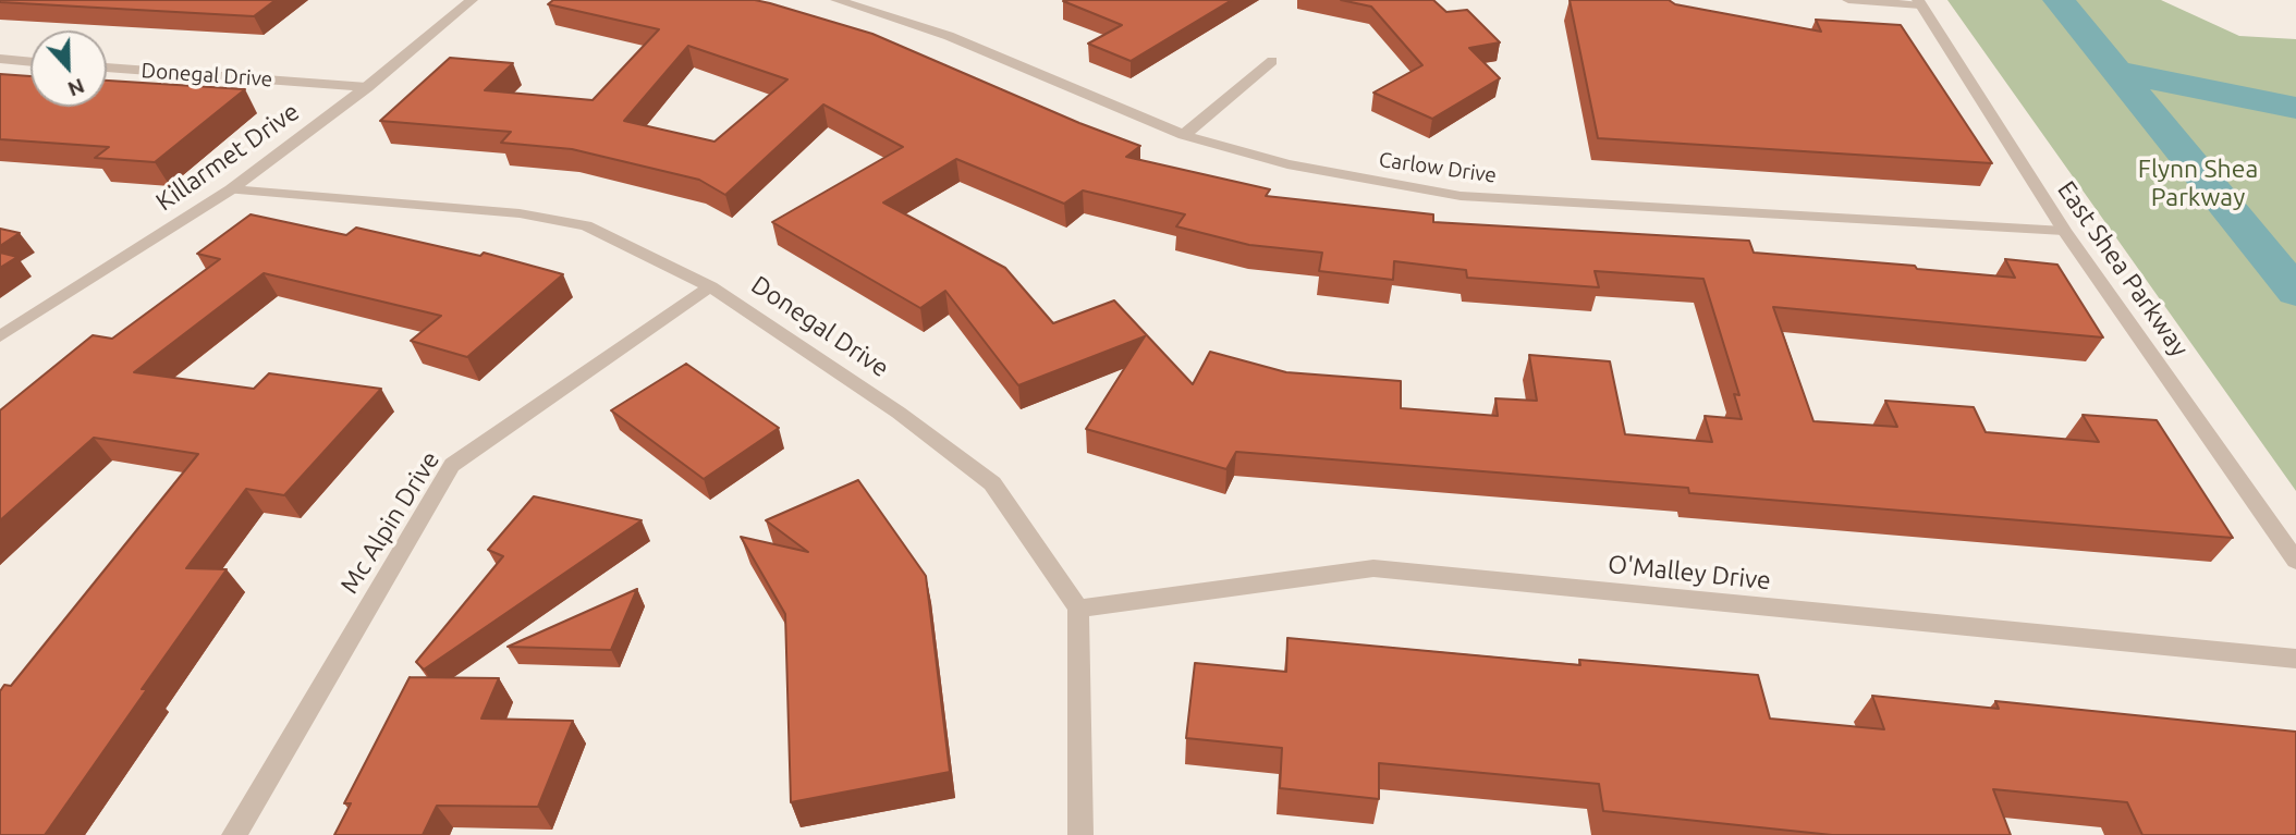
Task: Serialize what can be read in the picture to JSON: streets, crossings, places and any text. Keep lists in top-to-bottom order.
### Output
{
  "streets": {
    "street": [
      "Donegal Drive",
      "Killarmet Drive",
      "Carlow Drive",
      "East Shea Parkway",
      "Mc Alpin Drive",
      "O'Malley Drive"
    ]
  },
  "crossings": [
    ["Donegal Drive", "Killarmet Drive"],
    ["Donegal Drive", "Mc Alpin Drive"],
    ["Donegal Drive", "O'Malley Drive"],
    ["Carlow Drive", "East Shea Parkway"]
  ],
  "parks": ["Flynn Shea Parkway"],
  "north": "bottom"
}
